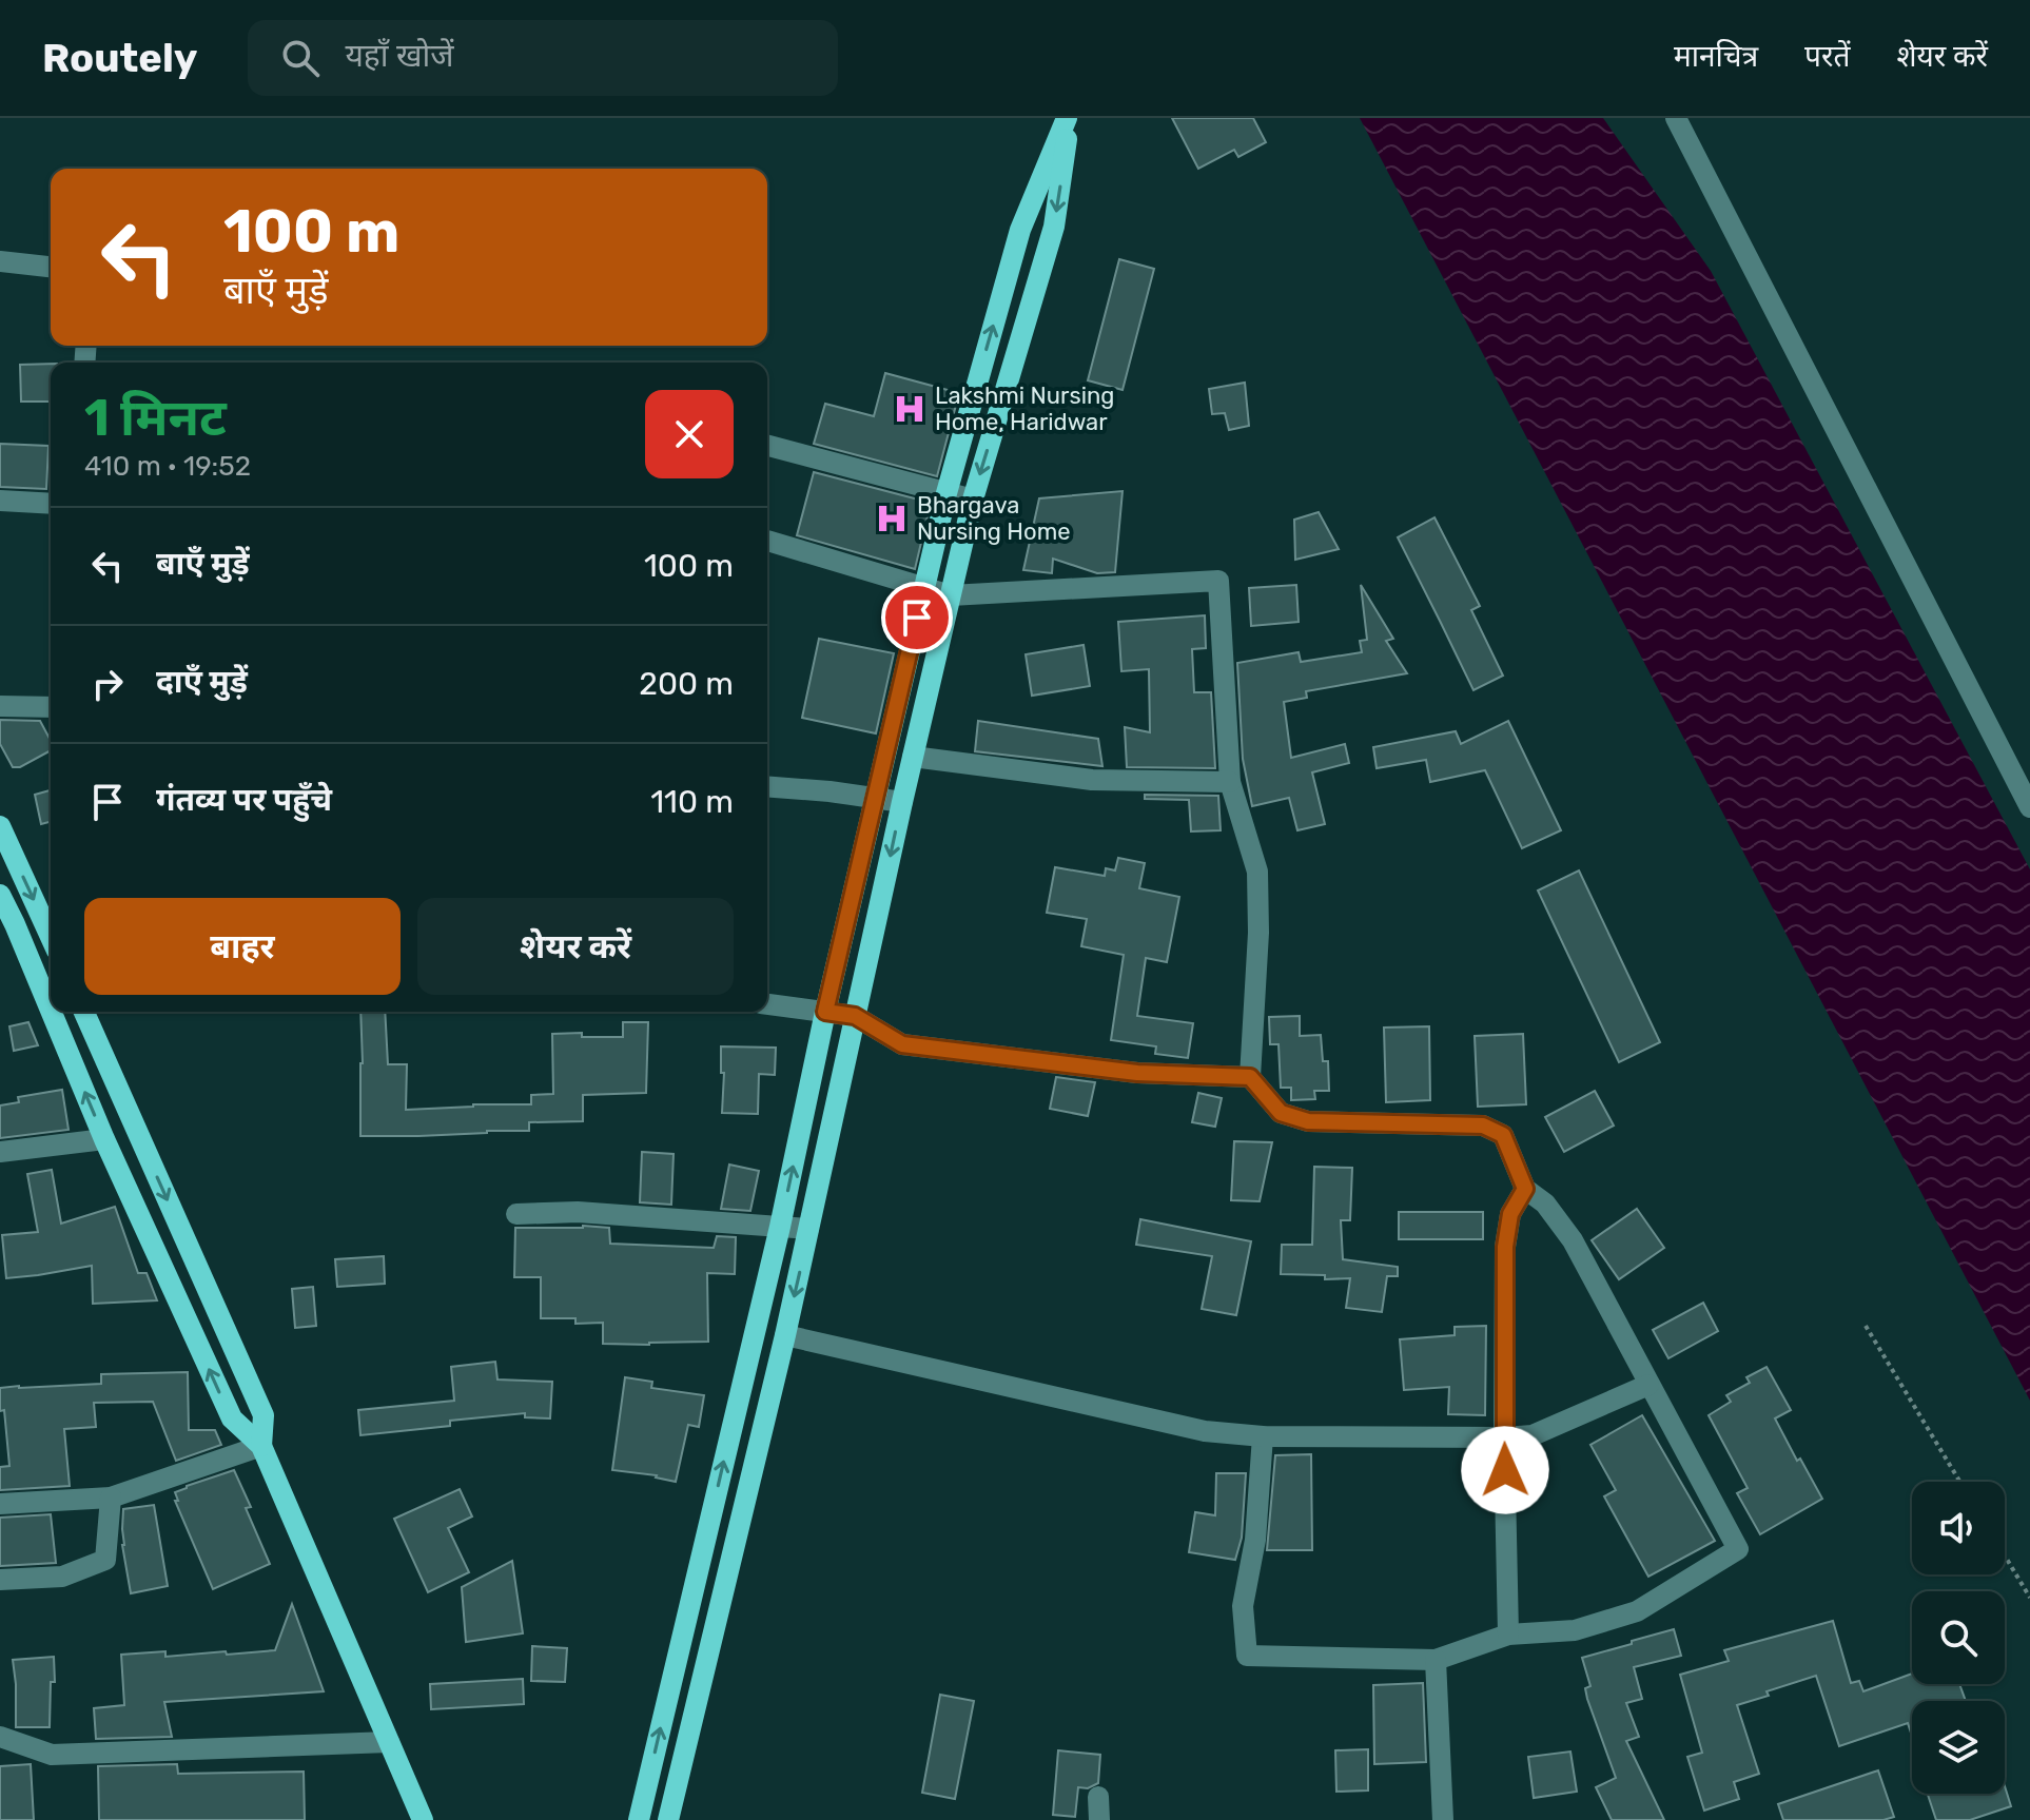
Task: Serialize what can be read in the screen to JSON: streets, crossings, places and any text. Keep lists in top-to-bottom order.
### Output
{
  "places": {
    "hospital": ["Lakshmi Nursing Home, Haridwar", "Bhargava Nursing Home"]
  },
  "page": {
    "header": "Routely",
    "search": "यहाँ खोजें",
    "nav": ["मानचित्र", "परतें", "शेयर करें"],
    "turn": ["100 m", "बाएँ मुड़ें"],
    "heading": ["1 मिनट", "410 m · 19:52"],
    "list": [
      {
        "name": "बाएँ मुड़ें",
        "value": "100 m"
      },
      {
        "name": "दाएँ मुड़ें",
        "value": "200 m"
      },
      {
        "name": "गंतव्य पर पहुँचे",
        "value": "110 m"
      }
    ],
    "buttons": ["बाहर", "शेयर करें"]
  }
}
